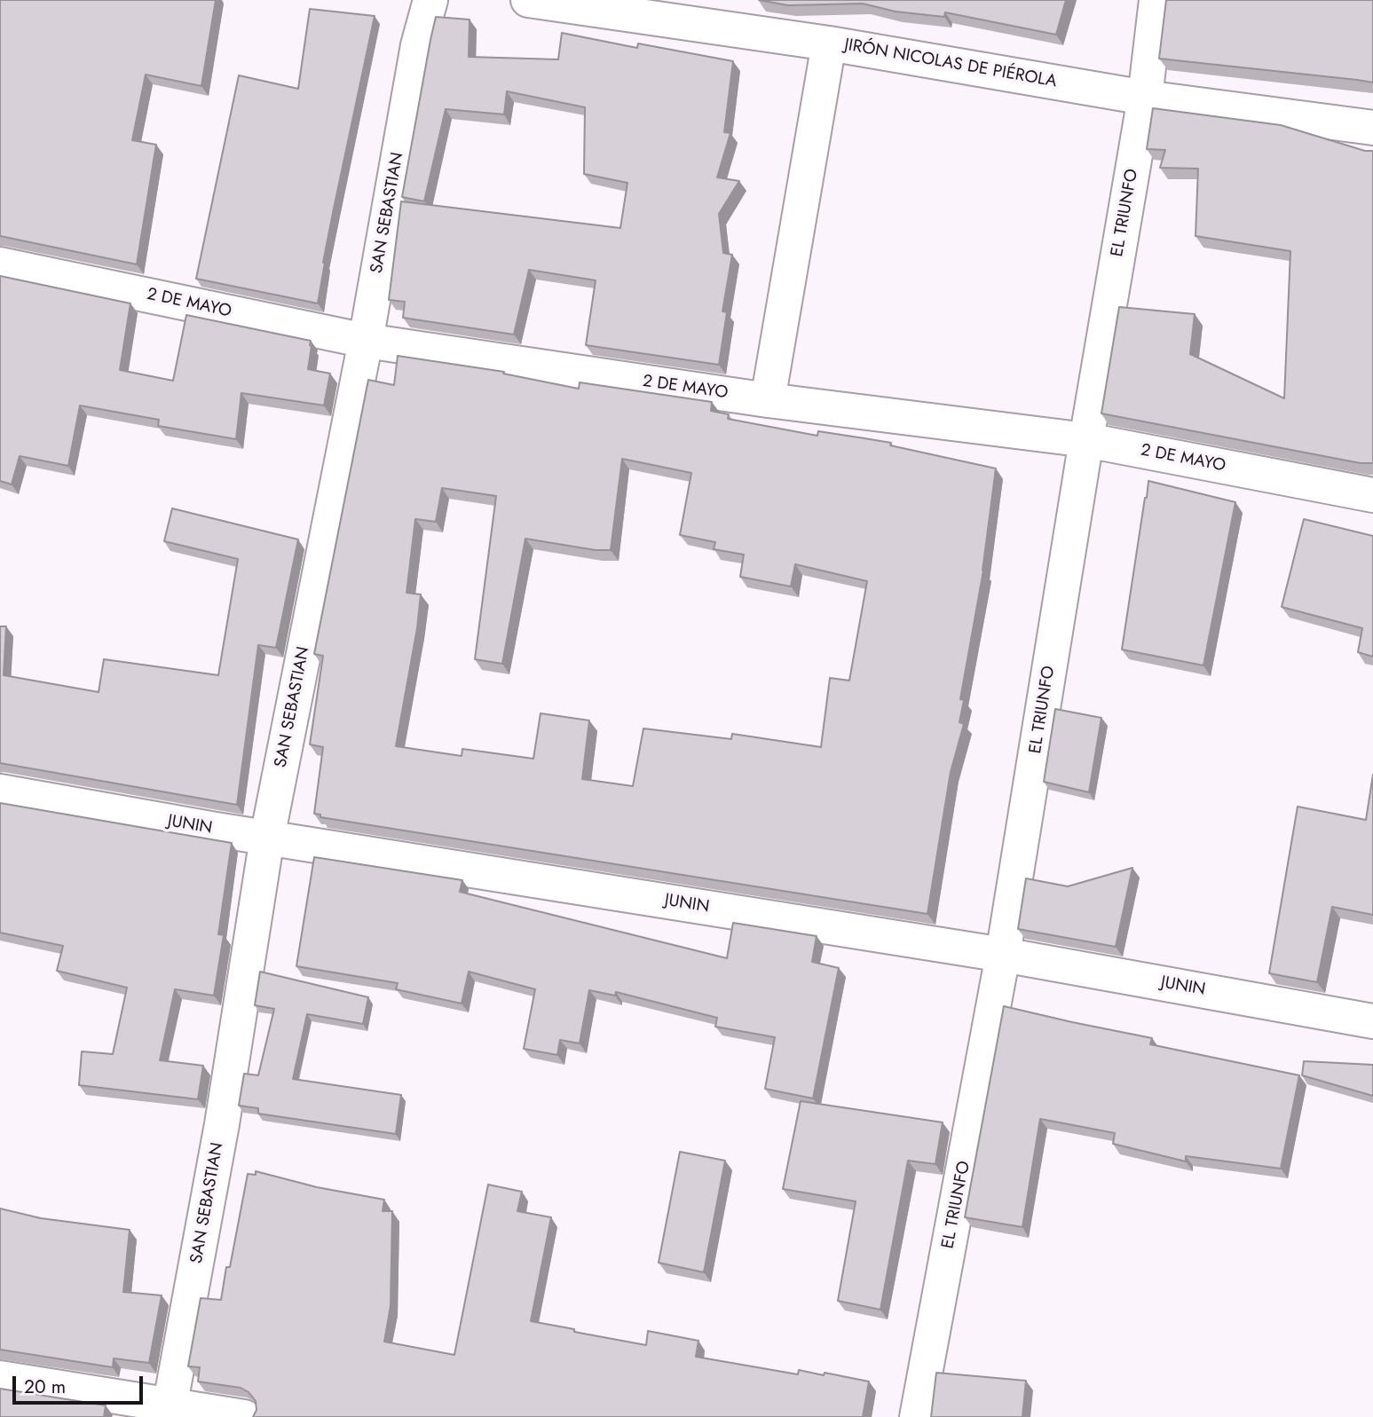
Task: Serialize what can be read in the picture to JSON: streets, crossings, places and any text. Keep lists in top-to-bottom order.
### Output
{
  "streets": {
    "street": [
      "JIRÓN NICOLAS DE PIÉROLA",
      "SAN SEBASTIAN",
      "EL TRIUNFO",
      "2 DE MAYO",
      "JUNIN"
    ]
  },
  "crossings": [
    ["JIRÓN NICOLAS DE PIÉROLA", "EL TRIUNFO"],
    ["SAN SEBASTIAN", "2 DE MAYO"],
    ["SAN SEBASTIAN", "JUNIN"],
    ["EL TRIUNFO", "2 DE MAYO"],
    ["EL TRIUNFO", "JUNIN"]
  ],
  "scale_bar": "20 m"
}
